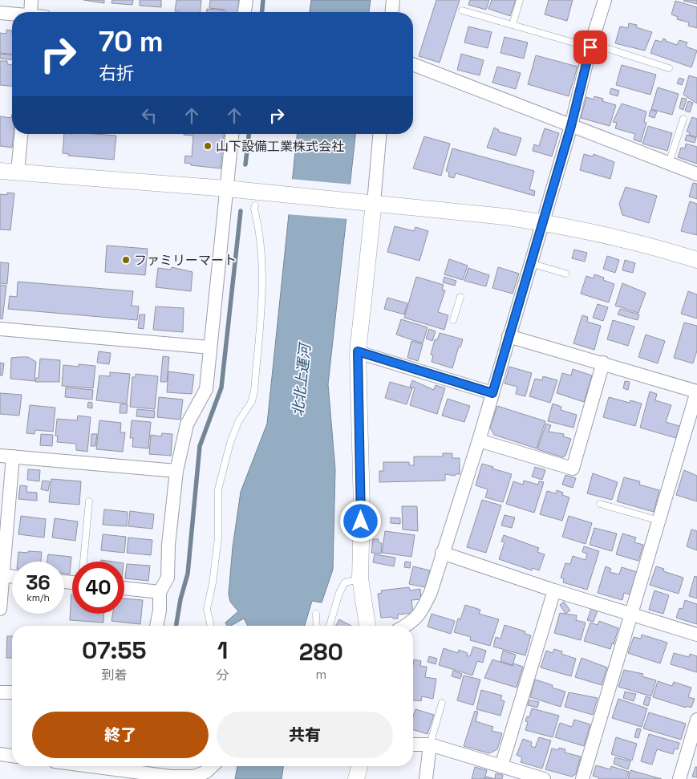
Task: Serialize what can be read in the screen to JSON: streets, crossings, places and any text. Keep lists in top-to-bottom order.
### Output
{
  "water": ["北北上運河"],
  "places": ["山下設備工業株式会社", "ファミリーマート"],
  "page": {
    "turn": ["70 m", "右折"],
    "speed": "36 km/h",
    "limit": "40",
    "eta": [
      "07:55",
      "到着",
      "1",
      "分",
      "280",
      "m"
    ],
    "buttons": ["終了", "共有"]
  }
}
